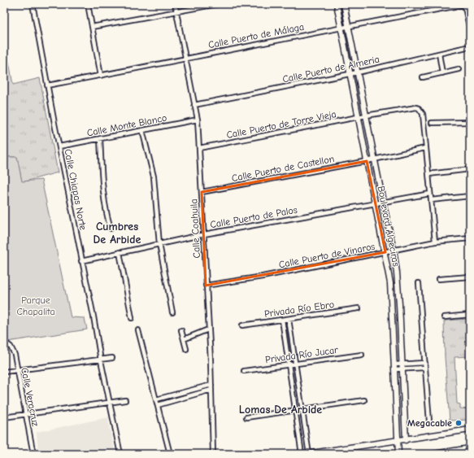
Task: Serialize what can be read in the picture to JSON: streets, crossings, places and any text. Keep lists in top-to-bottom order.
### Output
{
  "streets": {
    "street": [
      "Calle Puerto de Málaga",
      "Calle Puerto de Almeria",
      "Calle Puerto de Torre Vieja",
      "Calle Monte Blanco",
      "Calle Puerto de Castellon",
      "Calle Chiapas Norte",
      "Calle Puerto de Palos",
      "Boulevard Algeciras",
      "Calle Coahuila",
      "Calle Puerto de Vinaros",
      "Privada Río Ebro",
      "Privada Río Jucar",
      "Calle Veracruz"
    ]
  },
  "crossings": [
    ["Calle Puerto de Málaga", "Calle Chiapas Norte"],
    ["Calle Puerto de Málaga", "Boulevard Algeciras"],
    ["Calle Puerto de Málaga", "Calle Coahuila"],
    ["Calle Puerto de Almeria", "Boulevard Algeciras"],
    ["Calle Puerto de Almeria", "Calle Coahuila"],
    ["Calle Puerto de Torre Vieja", "Calle Puerto de Castellon"],
    ["Calle Puerto de Torre Vieja", "Boulevard Algeciras"],
    ["Calle Puerto de Torre Vieja", "Calle Coahuila"],
    ["Calle Monte Blanco", "Calle Chiapas Norte"],
    ["Calle Monte Blanco", "Calle Coahuila"],
    ["Calle Puerto de Castellon", "Boulevard Algeciras"],
    ["Calle Puerto de Castellon", "Calle Coahuila"],
    ["Calle Chiapas Norte", "Calle Puerto de Palos"],
    ["Calle Puerto de Palos", "Boulevard Algeciras"],
    ["Calle Puerto de Palos", "Calle Coahuila"],
    ["Boulevard Algeciras", "Calle Puerto de Vinaros"],
    ["Calle Coahuila", "Calle Puerto de Vinaros"]
  ],
  "districts": ["Cumbres De Arbide", "Lomas De Arbide"],
  "parks": ["Parque Chapalita"],
  "places": ["Megacable"]
}
